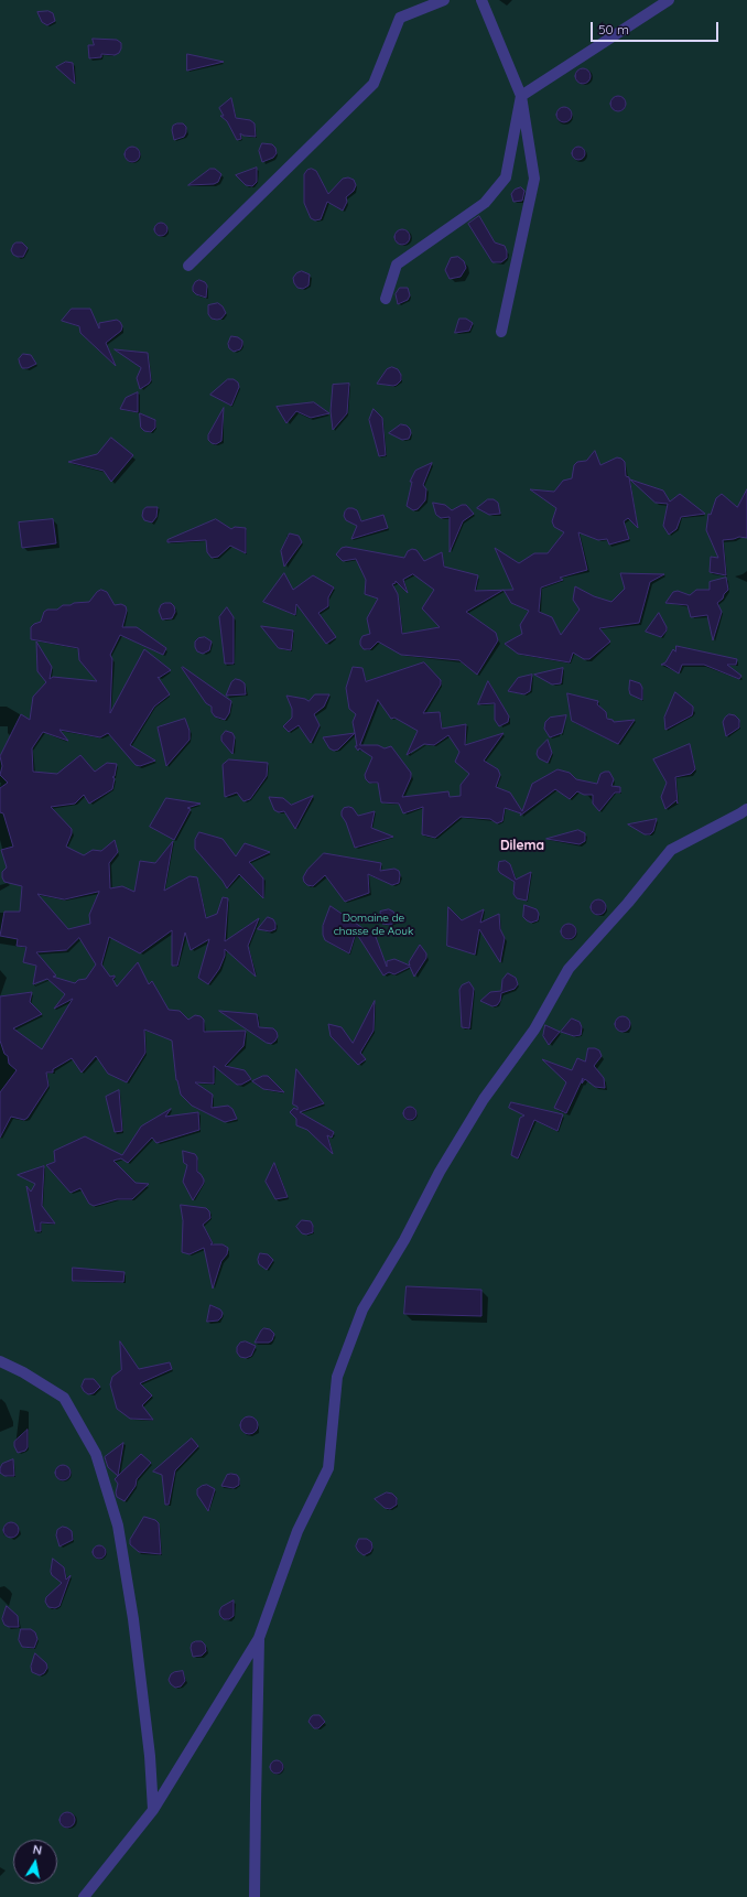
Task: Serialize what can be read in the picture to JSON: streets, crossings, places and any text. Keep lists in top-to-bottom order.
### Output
{
  "districts": ["Dilema"],
  "parks": ["Domaine de chasse de Aouk"],
  "scale_bar": "50 m",
  "north": "top"
}
